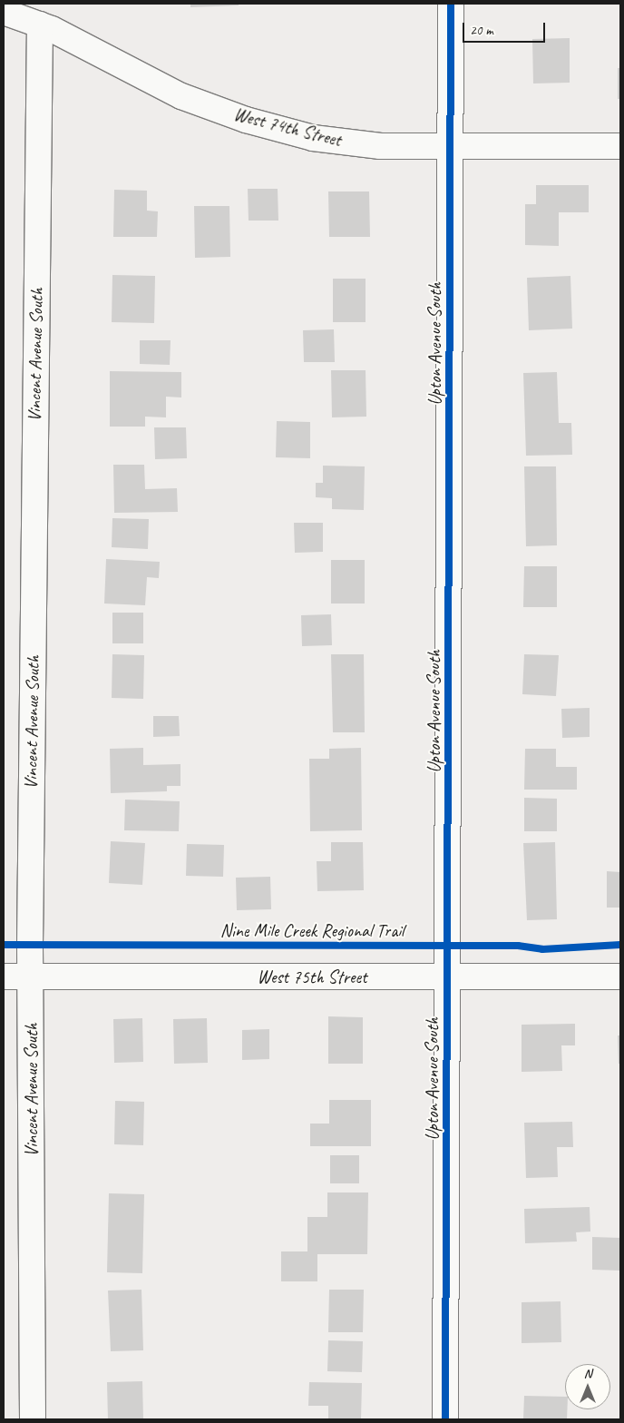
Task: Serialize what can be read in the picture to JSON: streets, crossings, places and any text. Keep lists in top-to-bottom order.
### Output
{
  "streets": {
    "street": [
      "West 74th Street",
      "Upton Avenue South",
      "Vincent Avenue South",
      "West 75th Street"
    ],
    "cycle path": ["Nine Mile Creek Regional Trail"]
  },
  "crossings": [
    ["West 74th Street", "Upton Avenue South"],
    ["West 74th Street", "Vincent Avenue South"],
    ["Upton Avenue South", "West 75th Street"],
    ["Vincent Avenue South", "West 75th Street"]
  ],
  "scale_bar": "20 m",
  "north": "top"
}
